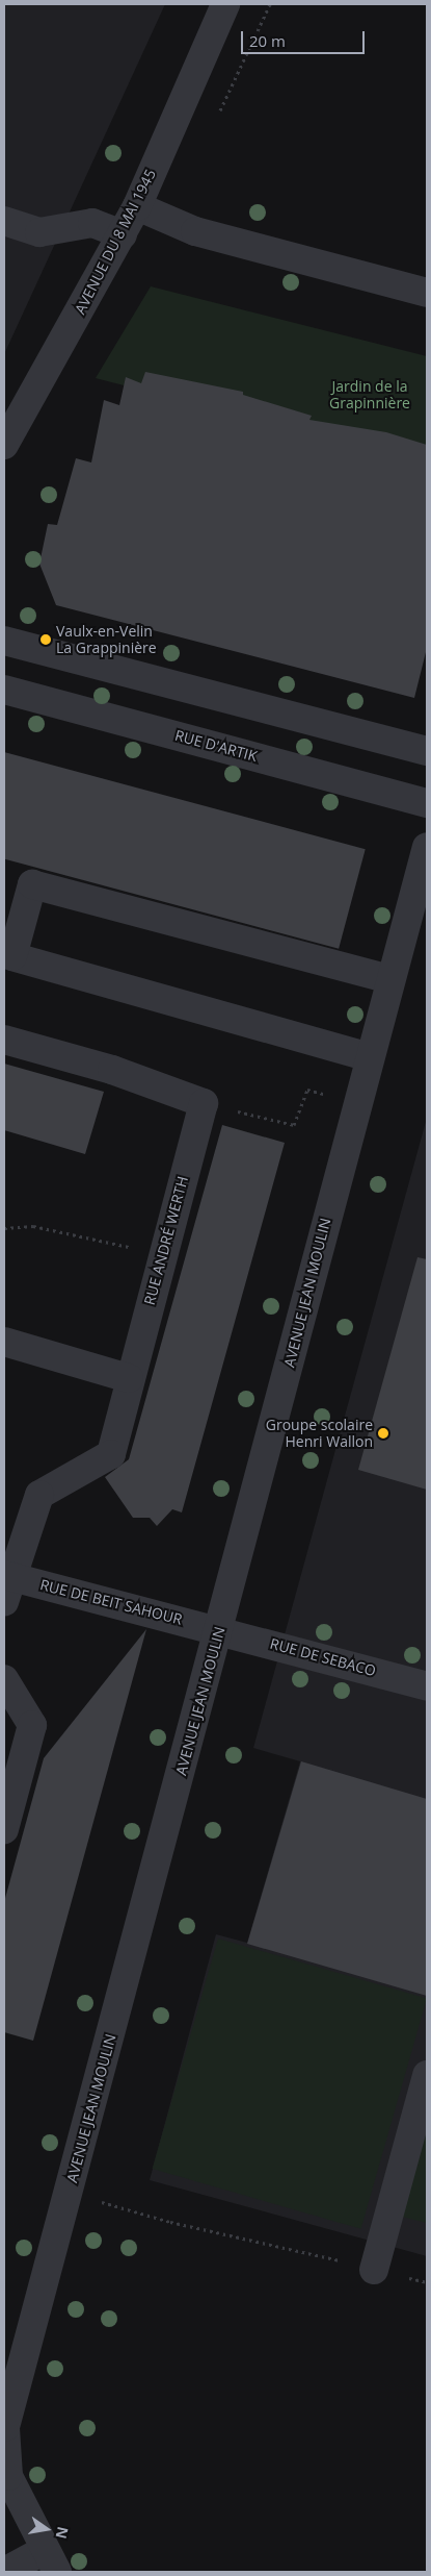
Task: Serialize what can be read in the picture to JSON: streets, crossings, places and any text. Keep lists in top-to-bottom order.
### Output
{
  "streets": {
    "street": [
      "AVENUE DU 8 MAI 1945",
      "RUE D'ARTIK",
      "RUE ANDRÉ WERTH",
      "AVENUE JEAN MOULIN",
      "RUE DE BEIT SAHOUR",
      "RUE DE SEBACO"
    ]
  },
  "crossings": [
    ["RUE ANDRÉ WERTH", "RUE DE BEIT SAHOUR"],
    ["AVENUE JEAN MOULIN", "RUE DE BEIT SAHOUR"],
    ["AVENUE JEAN MOULIN", "RUE DE SEBACO"],
    ["RUE DE BEIT SAHOUR", "RUE DE SEBACO"]
  ],
  "parks": ["Jardin de la Grapinnière"],
  "places": ["Vaulx-en-Velin La Grappinière", "Groupe scolaire Henri Wallon"],
  "scale_bar": "20 m",
  "north": "right"
}
